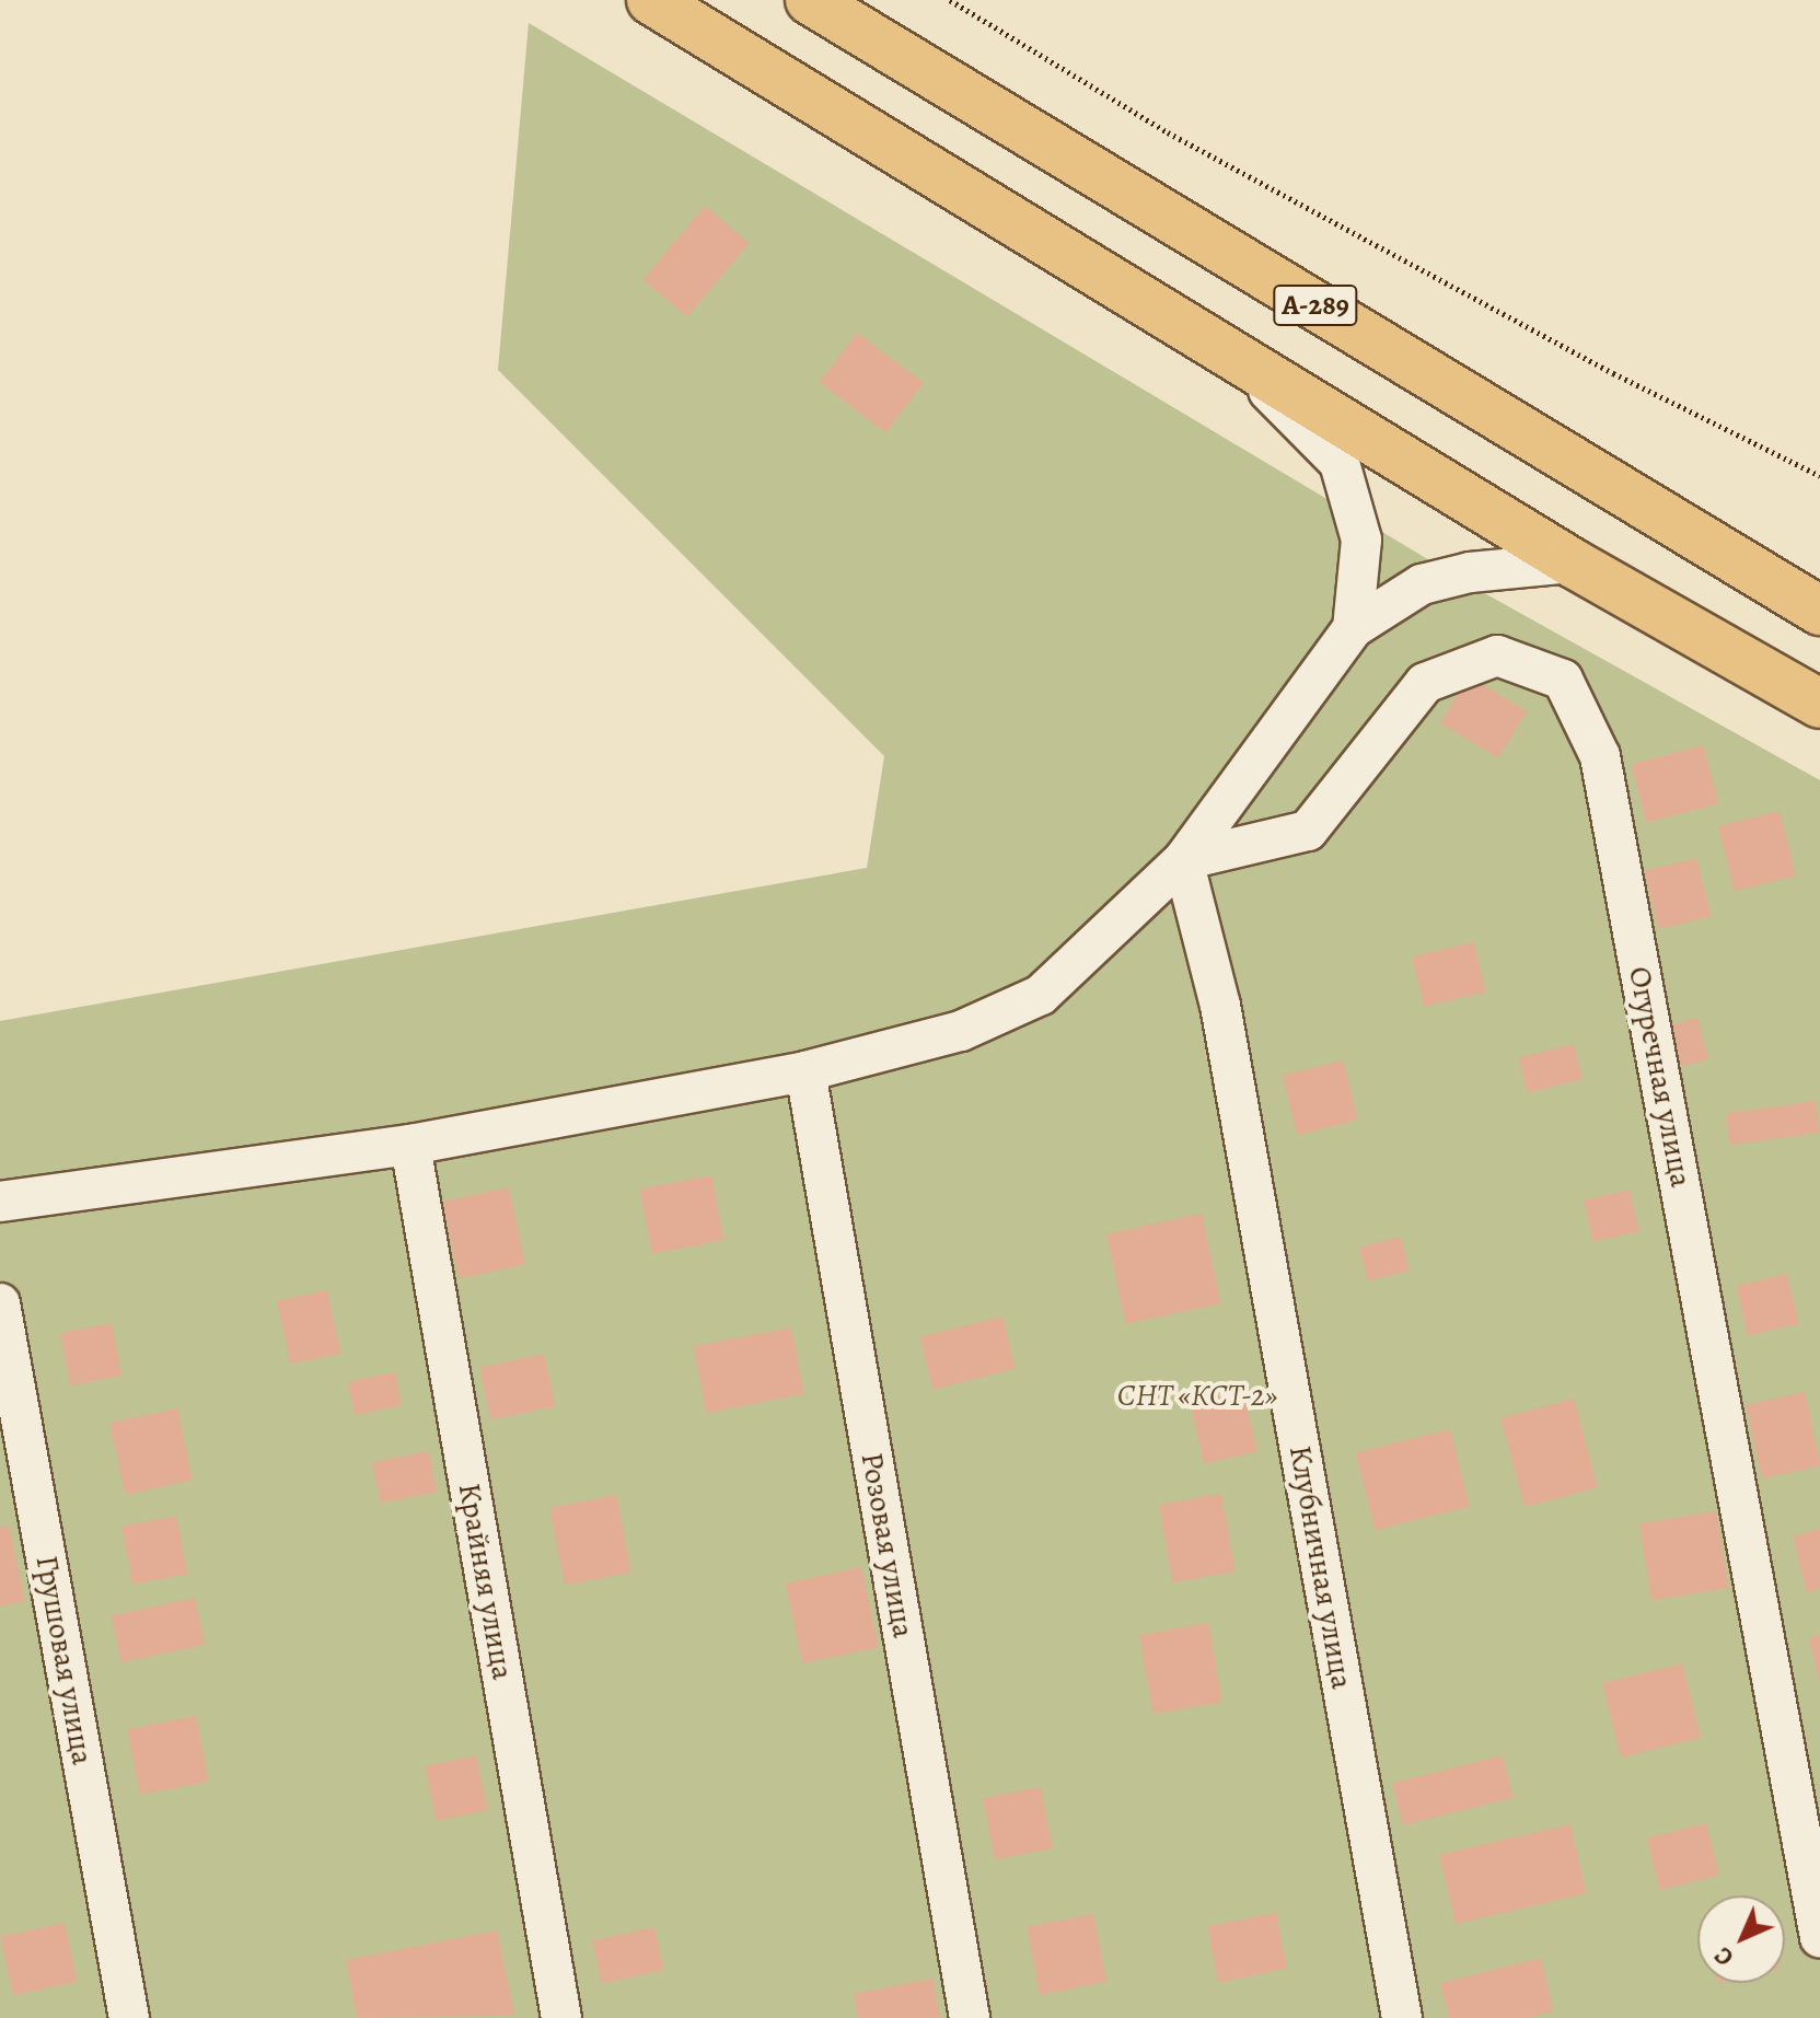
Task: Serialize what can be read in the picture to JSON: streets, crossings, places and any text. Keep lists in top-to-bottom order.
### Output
{
  "streets": {
    "highway": ["А-289"],
    "street": [
      "Огуречная улица",
      "Розовая улица",
      "Клубничная улица",
      "Крайняя улица",
      "Грушовая улица"
    ]
  },
  "crossings": [
    ["Огуречная улица", "Клубничная улица"]
  ],
  "parks": ["СНТ «КСТ-2»"],
  "north": "bottom left"
}
